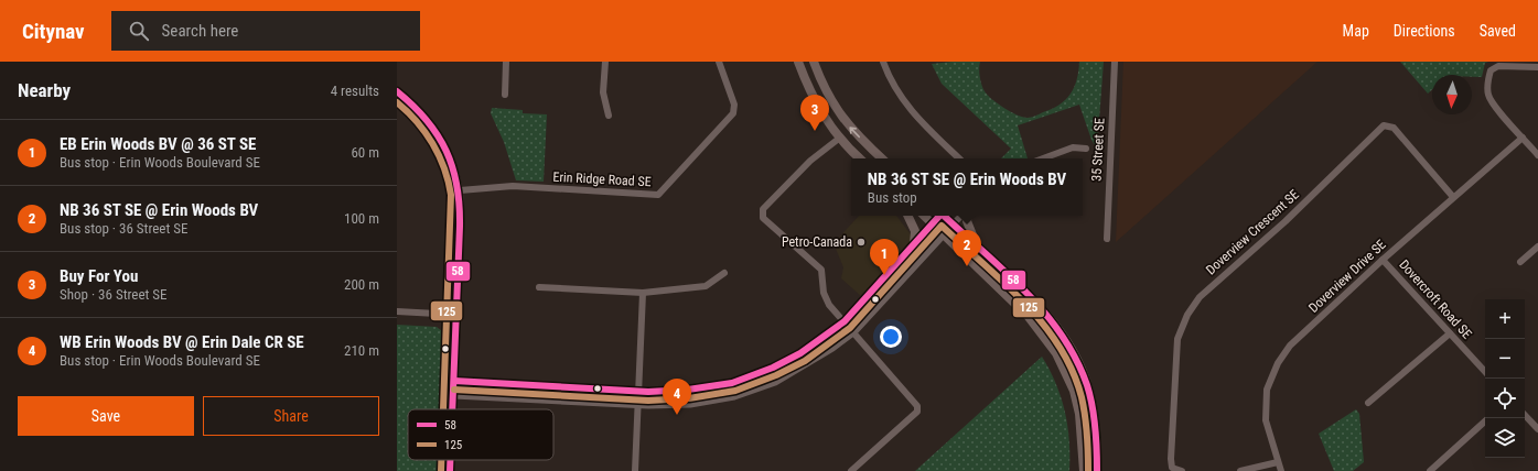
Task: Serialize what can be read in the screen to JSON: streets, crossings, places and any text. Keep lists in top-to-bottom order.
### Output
{
  "streets": {
    "street": [
      "35 Street SE",
      "Erin Ridge Road SE",
      "Doverview Crescent SE",
      "Doverview Drive SE",
      "Dovercroft Road SE"
    ]
  },
  "crossings": [
    ["Doverview Crescent SE", "Doverview Drive SE"],
    ["Doverview Drive SE", "Dovercroft Road SE"]
  ],
  "places": ["Petro-Canada"],
  "lines": ["transit line 58", "transit line 125"],
  "legend": ["58", "125"],
  "north": "bottom",
  "page": {
    "header": "Citynav",
    "search": "Search here",
    "nav": ["Map", "Directions", "Saved"],
    "heading": ["Nearby", "4 results"],
    "pins": [
      "3",
      "2",
      "1",
      "4"
    ],
    "list": [
      {
        "mark": "1",
        "name": "EB Erin Woods BV @ 36 ST SE",
        "note": "Bus stop · Erin Woods Boulevard SE",
        "value": "60 m"
      },
      {
        "mark": "2",
        "name": "NB 36 ST SE @ Erin Woods BV",
        "note": "Bus stop · 36 Street SE",
        "value": "100 m"
      },
      {
        "mark": "3",
        "name": "Buy For You",
        "note": "Shop · 36 Street SE",
        "value": "200 m"
      },
      {
        "mark": "4",
        "name": "WB Erin Woods BV @ Erin Dale CR SE",
        "note": "Bus stop · Erin Woods Boulevard SE",
        "value": "210 m"
      }
    ],
    "popup": ["NB 36 ST SE @ Erin Woods BV", "Bus stop"],
    "map_buttons": ["+", "−"],
    "buttons": ["Save", "Share"]
  }
}
